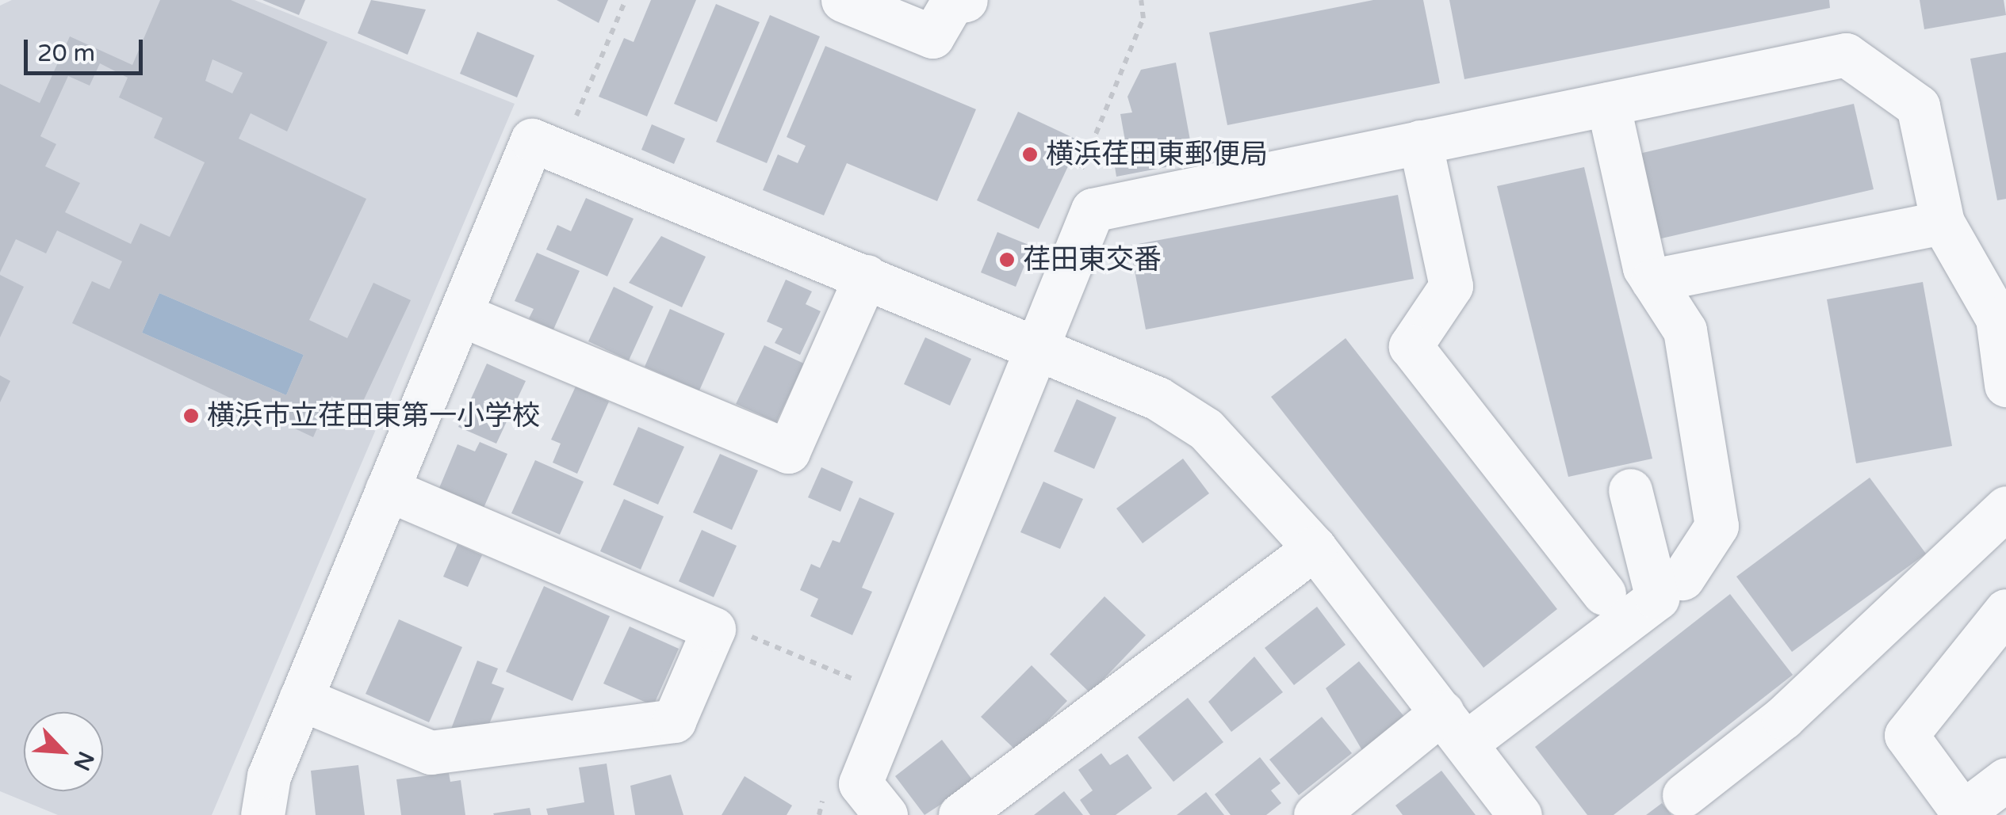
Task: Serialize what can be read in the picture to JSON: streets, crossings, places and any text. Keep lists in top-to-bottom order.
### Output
{
  "places": ["横浜荏田東郵便局", "荏田東交番", "横浜市立荏田東第一小学校"],
  "scale_bar": "20 m",
  "north": "bottom right"
}
